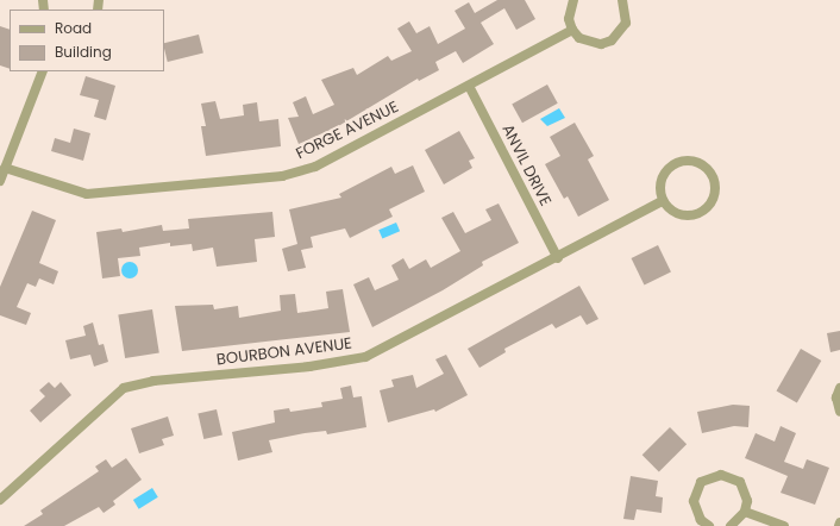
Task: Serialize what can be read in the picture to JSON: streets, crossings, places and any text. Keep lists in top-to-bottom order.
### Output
{
  "streets": {
    "street": ["FORGE AVENUE", "ANVIL DRIVE", "BOURBON AVENUE"]
  },
  "crossings": [
    ["FORGE AVENUE", "ANVIL DRIVE"],
    ["ANVIL DRIVE", "BOURBON AVENUE"]
  ],
  "legend": ["Road", "Building"]
}
